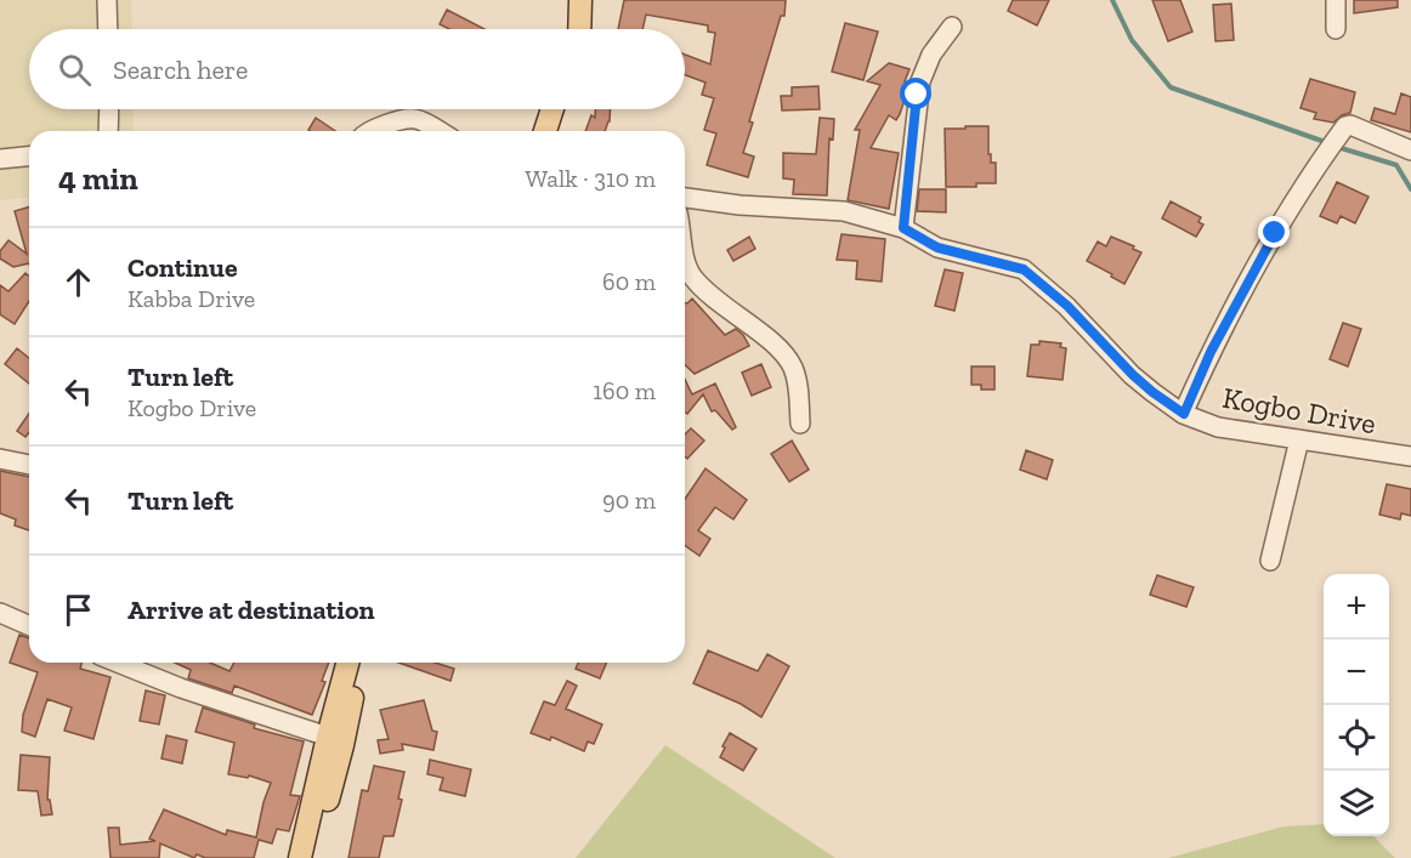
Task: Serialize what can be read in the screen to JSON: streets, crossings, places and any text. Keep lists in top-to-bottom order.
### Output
{
  "streets": {
    "street": ["Kogbo Drive"]
  },
  "page": {
    "search": "Search here",
    "heading": ["4 min", "Walk · 310 m"],
    "list": [
      ["Continue", "Kabba Drive", "60 m"],
      ["Turn left", "Kogbo Drive", "160 m"],
      ["Turn left", "90 m"],
      "Arrive at destination"
    ],
    "map_buttons": ["+", "−"]
  }
}
